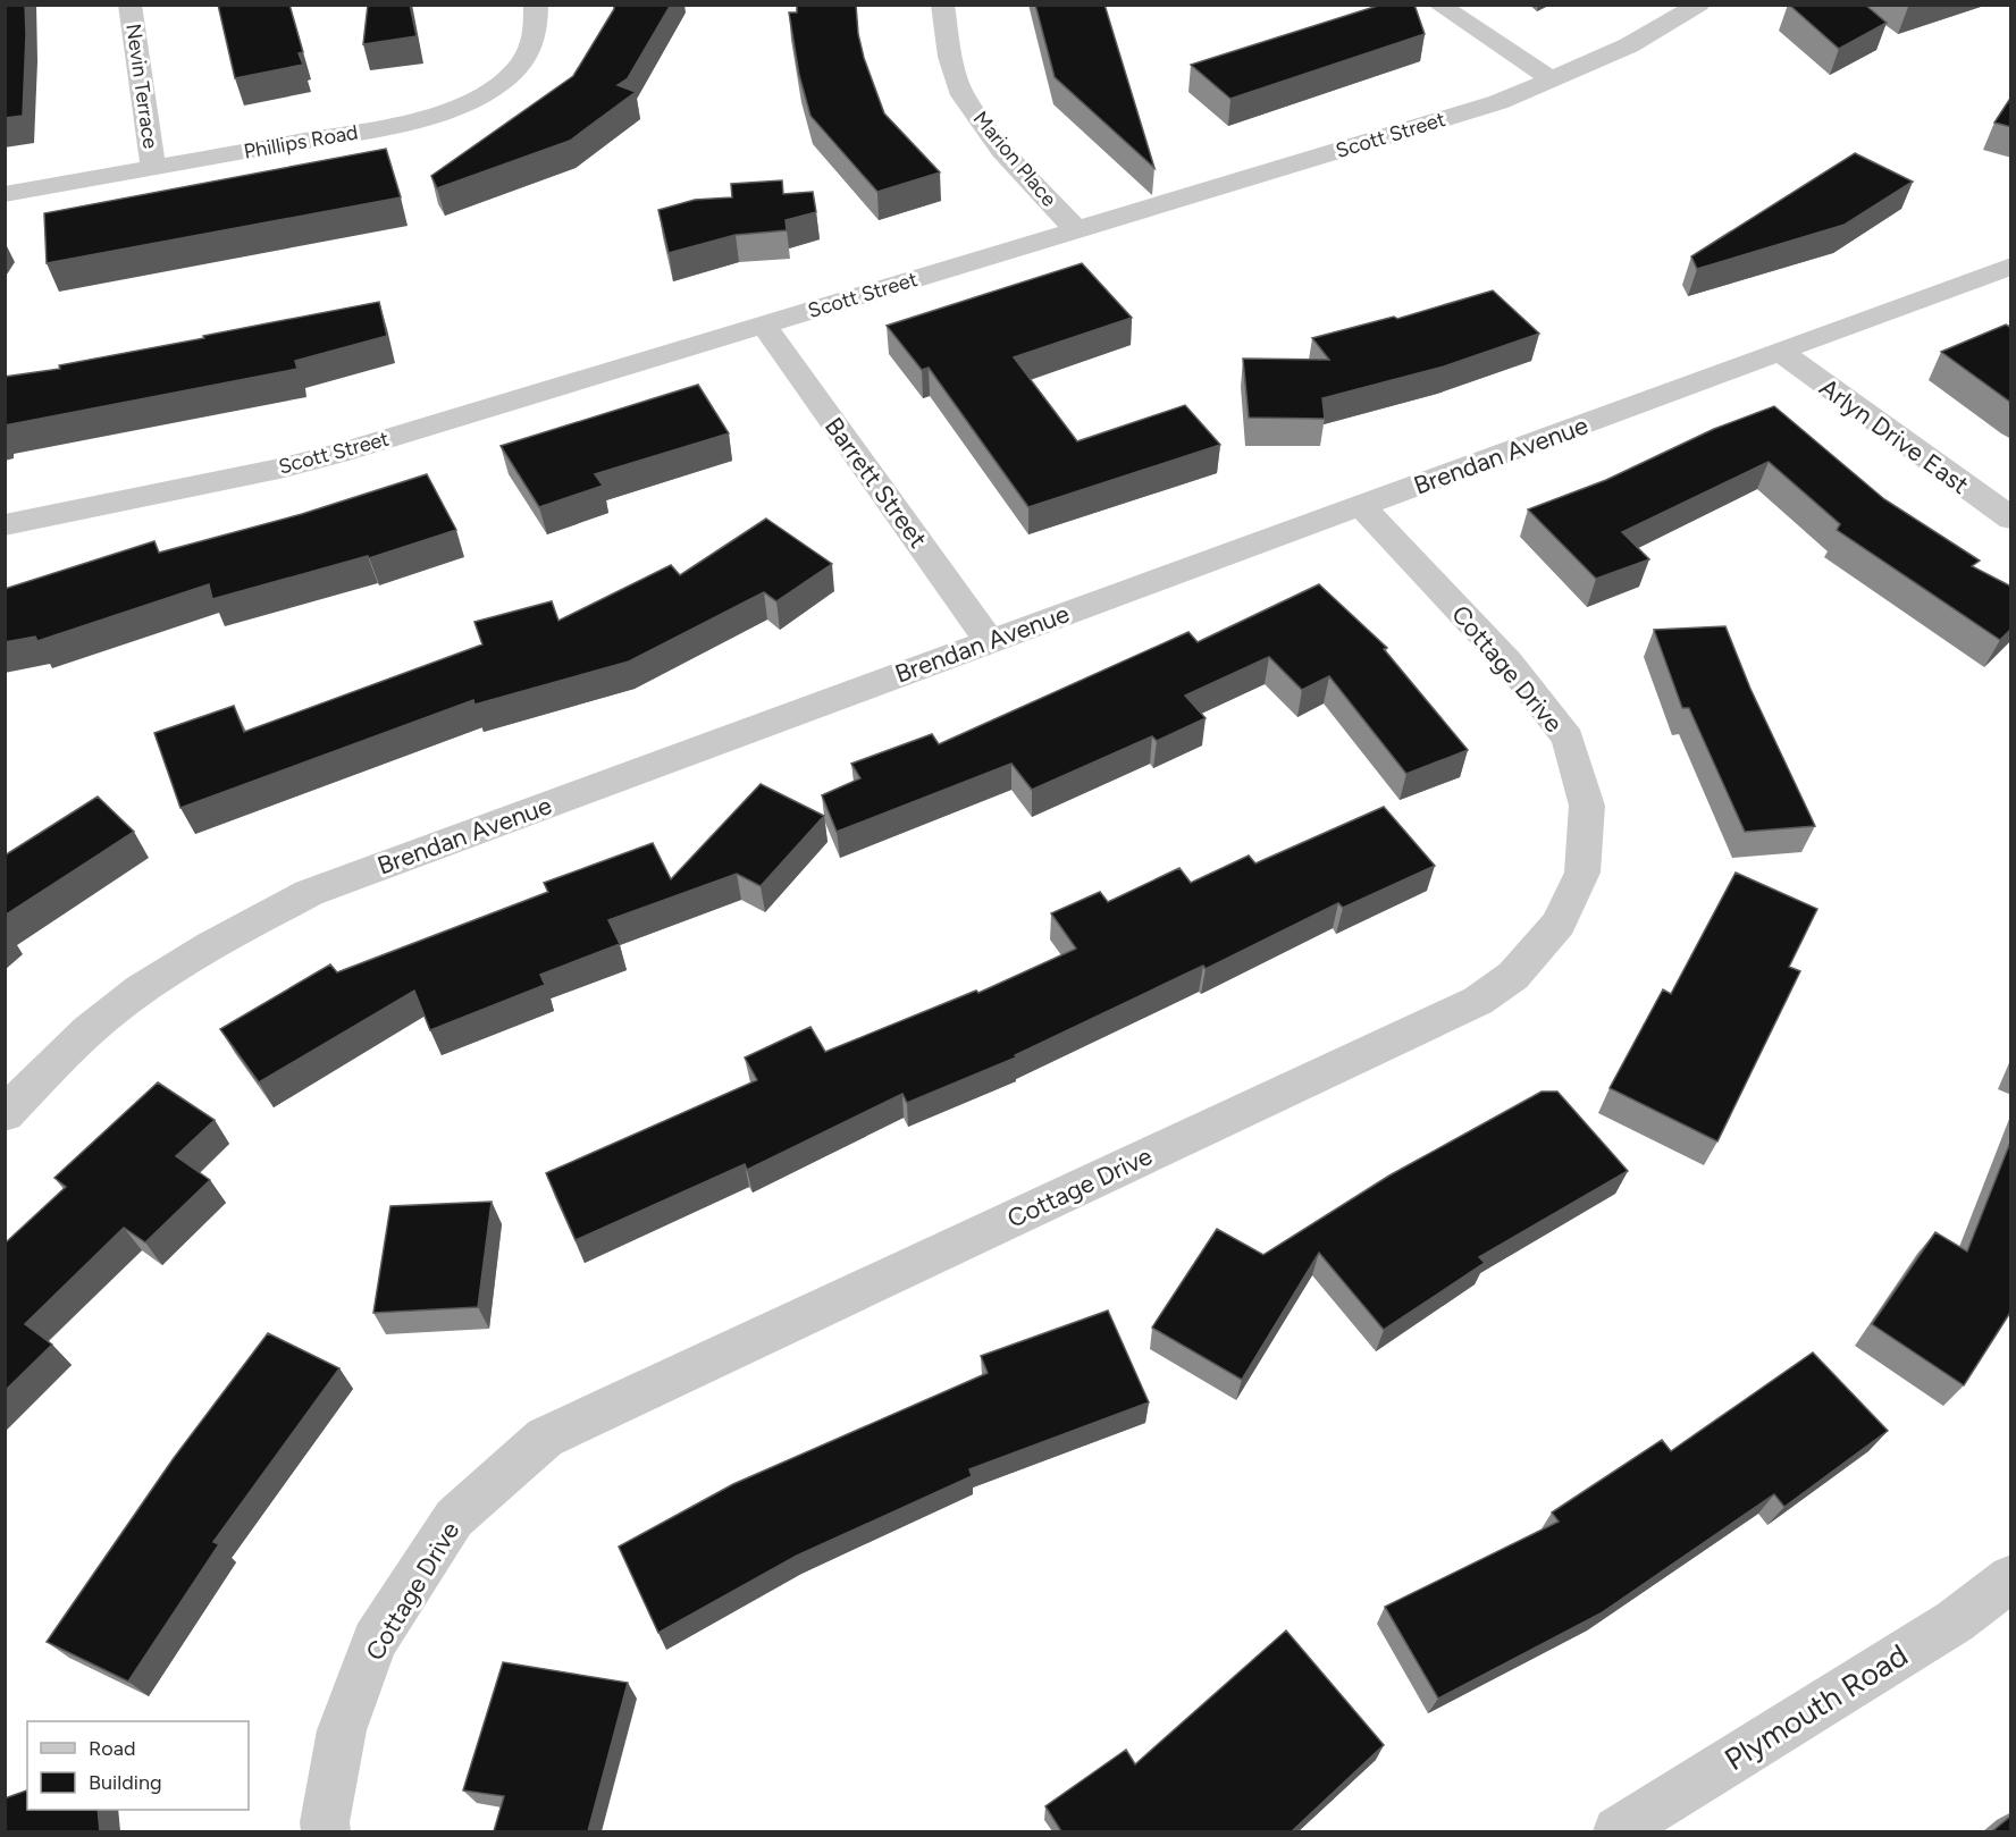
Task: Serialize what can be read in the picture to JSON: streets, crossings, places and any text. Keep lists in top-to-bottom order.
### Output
{
  "streets": {
    "street": [
      "Nevin Terrace",
      "Scott Street",
      "Phillips Road",
      "Marion Place",
      "Arlyn Drive East",
      "Brendan Avenue",
      "Barrett Street",
      "Cottage Drive",
      "Plymouth Road"
    ]
  },
  "crossings": [
    ["Nevin Terrace", "Phillips Road"],
    ["Scott Street", "Marion Place"],
    ["Scott Street", "Barrett Street"],
    ["Arlyn Drive East", "Brendan Avenue"],
    ["Brendan Avenue", "Barrett Street"],
    ["Brendan Avenue", "Cottage Drive"]
  ],
  "legend": ["Road", "Building"]
}
